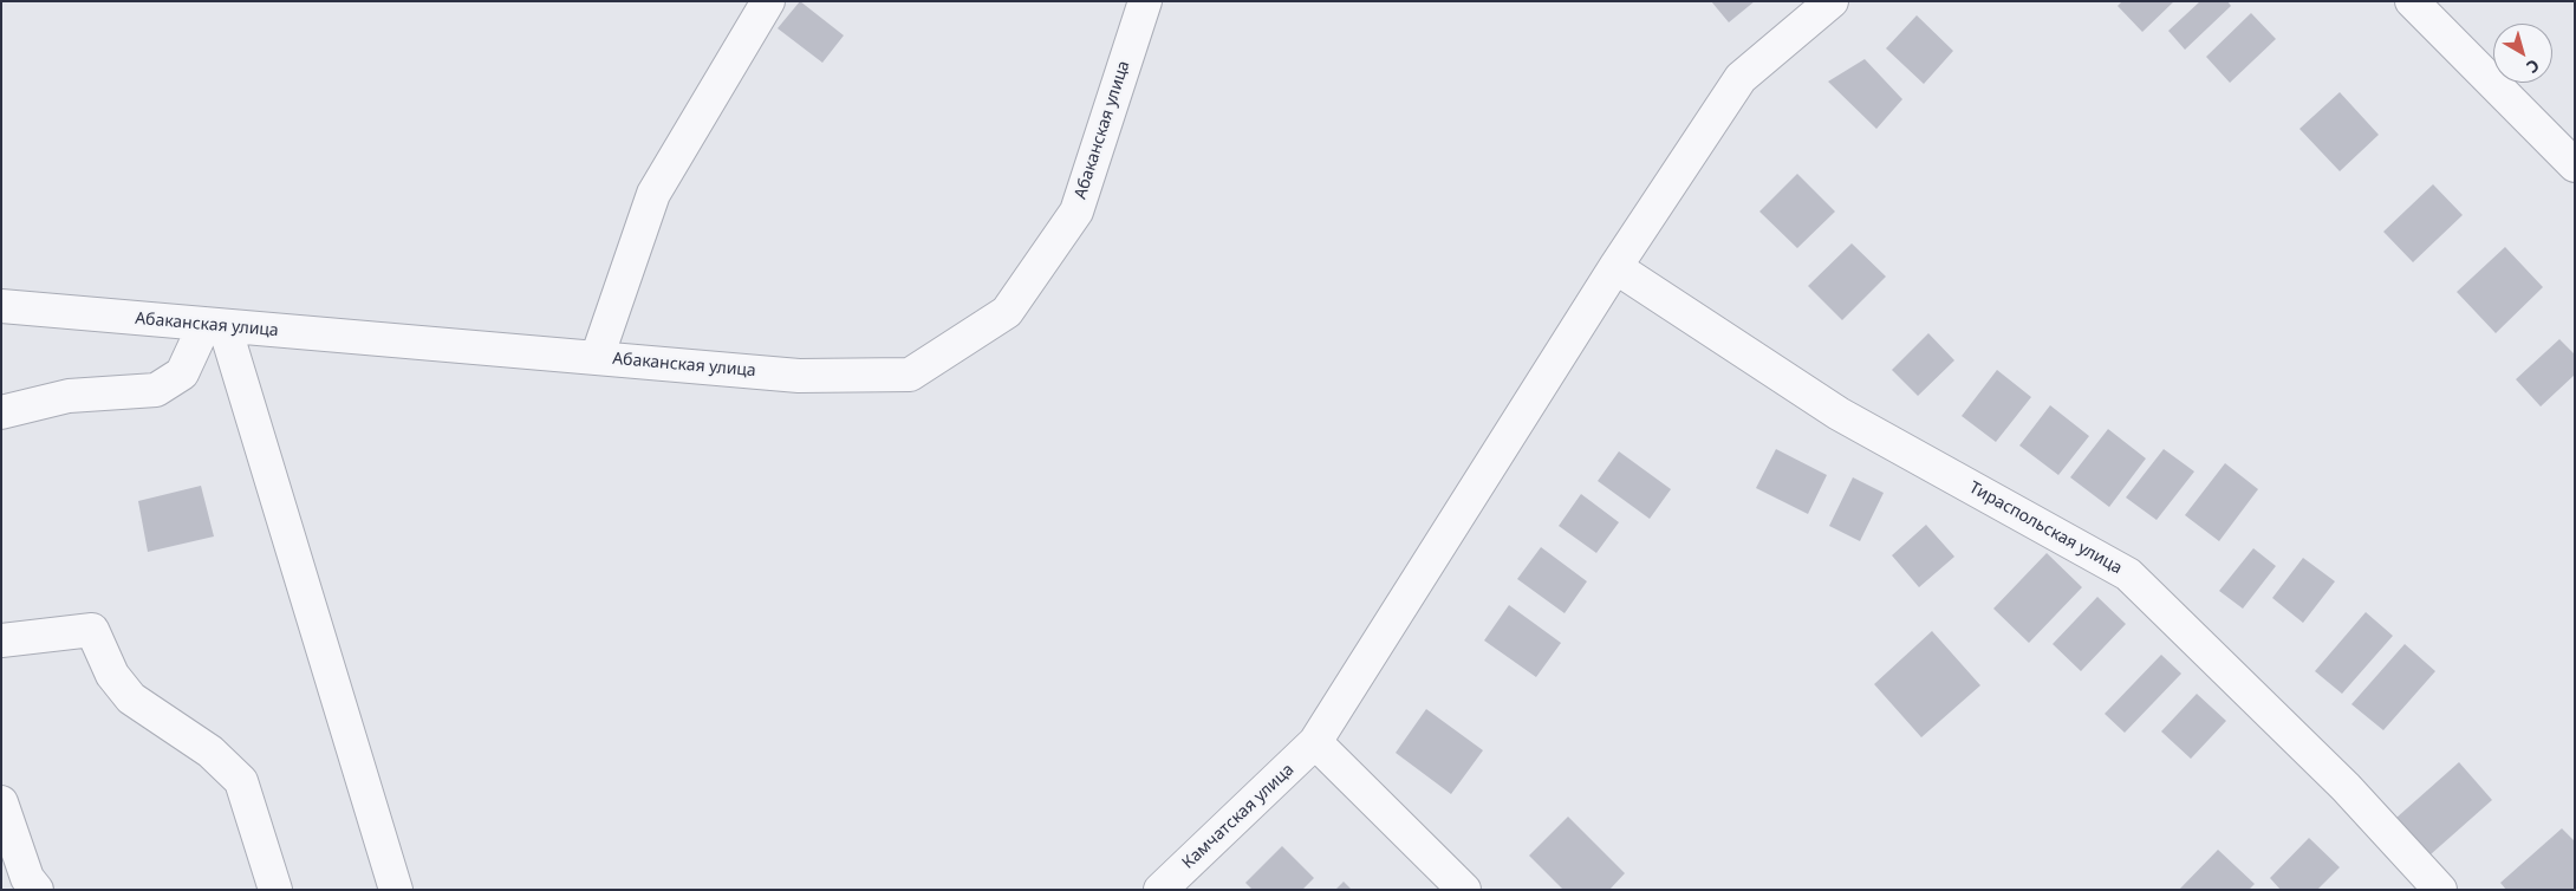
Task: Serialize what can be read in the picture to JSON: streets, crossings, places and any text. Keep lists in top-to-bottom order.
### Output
{
  "streets": {
    "street": ["Абаканская улица", "Тираспольская улица", "Камчатская улица"]
  },
  "crossings": [
    ["Тираспольская улица", "Камчатская улица"]
  ],
  "north": "bottom right"
}
